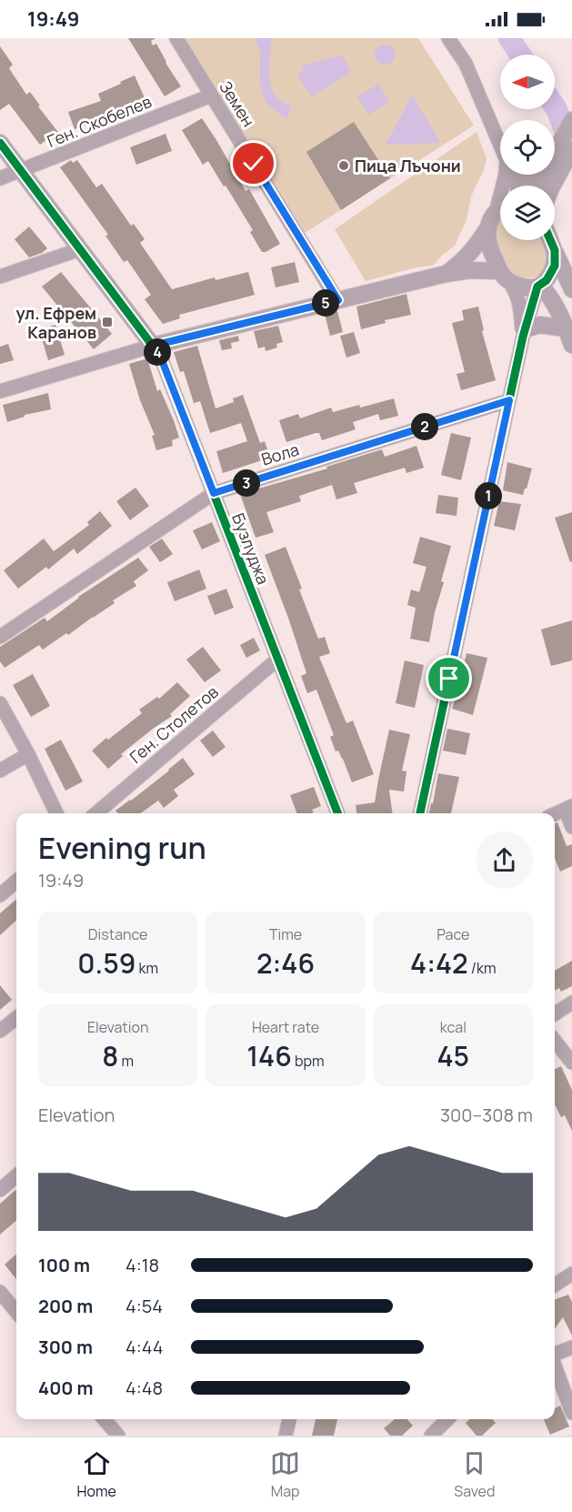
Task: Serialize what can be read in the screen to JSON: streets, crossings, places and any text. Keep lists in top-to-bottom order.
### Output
{
  "streets": {
    "street": [
      "Земен",
      "Ген. Скобелев",
      "Вола",
      "Бузлуджа",
      "Ген. Столетов"
    ]
  },
  "crossings": [
    ["Земен", "Ген. Скобелев"],
    ["Ген. Скобелев", "Бузлуджа"],
    ["Вола", "Бузлуджа"],
    ["Бузлуджа", "Ген. Столетов"]
  ],
  "places": {
    "other": ["Пица Лъчони"],
    "transit": ["ул. Ефрем Каранов"]
  },
  "north": "left",
  "page": {
    "status": "19:49",
    "pins": [
      "5",
      "4",
      "2",
      "3",
      "1"
    ],
    "heading": ["Evening run", "19:49"],
    "stats": [
      ["Distance", "0.59 km"],
      ["Time", "2:46"],
      ["Pace", "4:42 /km"],
      ["Elevation", "8 m"],
      ["Heart rate", "146 bpm"],
      ["kcal", "45"]
    ],
    "chart": ["Elevation", "300–308 m"],
    "list": [
      {
        "name": "100 m",
        "note": "4:18"
      },
      {
        "name": "200 m",
        "note": "4:54"
      },
      {
        "name": "300 m",
        "note": "4:44"
      },
      {
        "name": "400 m",
        "note": "4:48"
      }
    ],
    "tabs": ["Home", "Map", "Saved"]
  }
}
